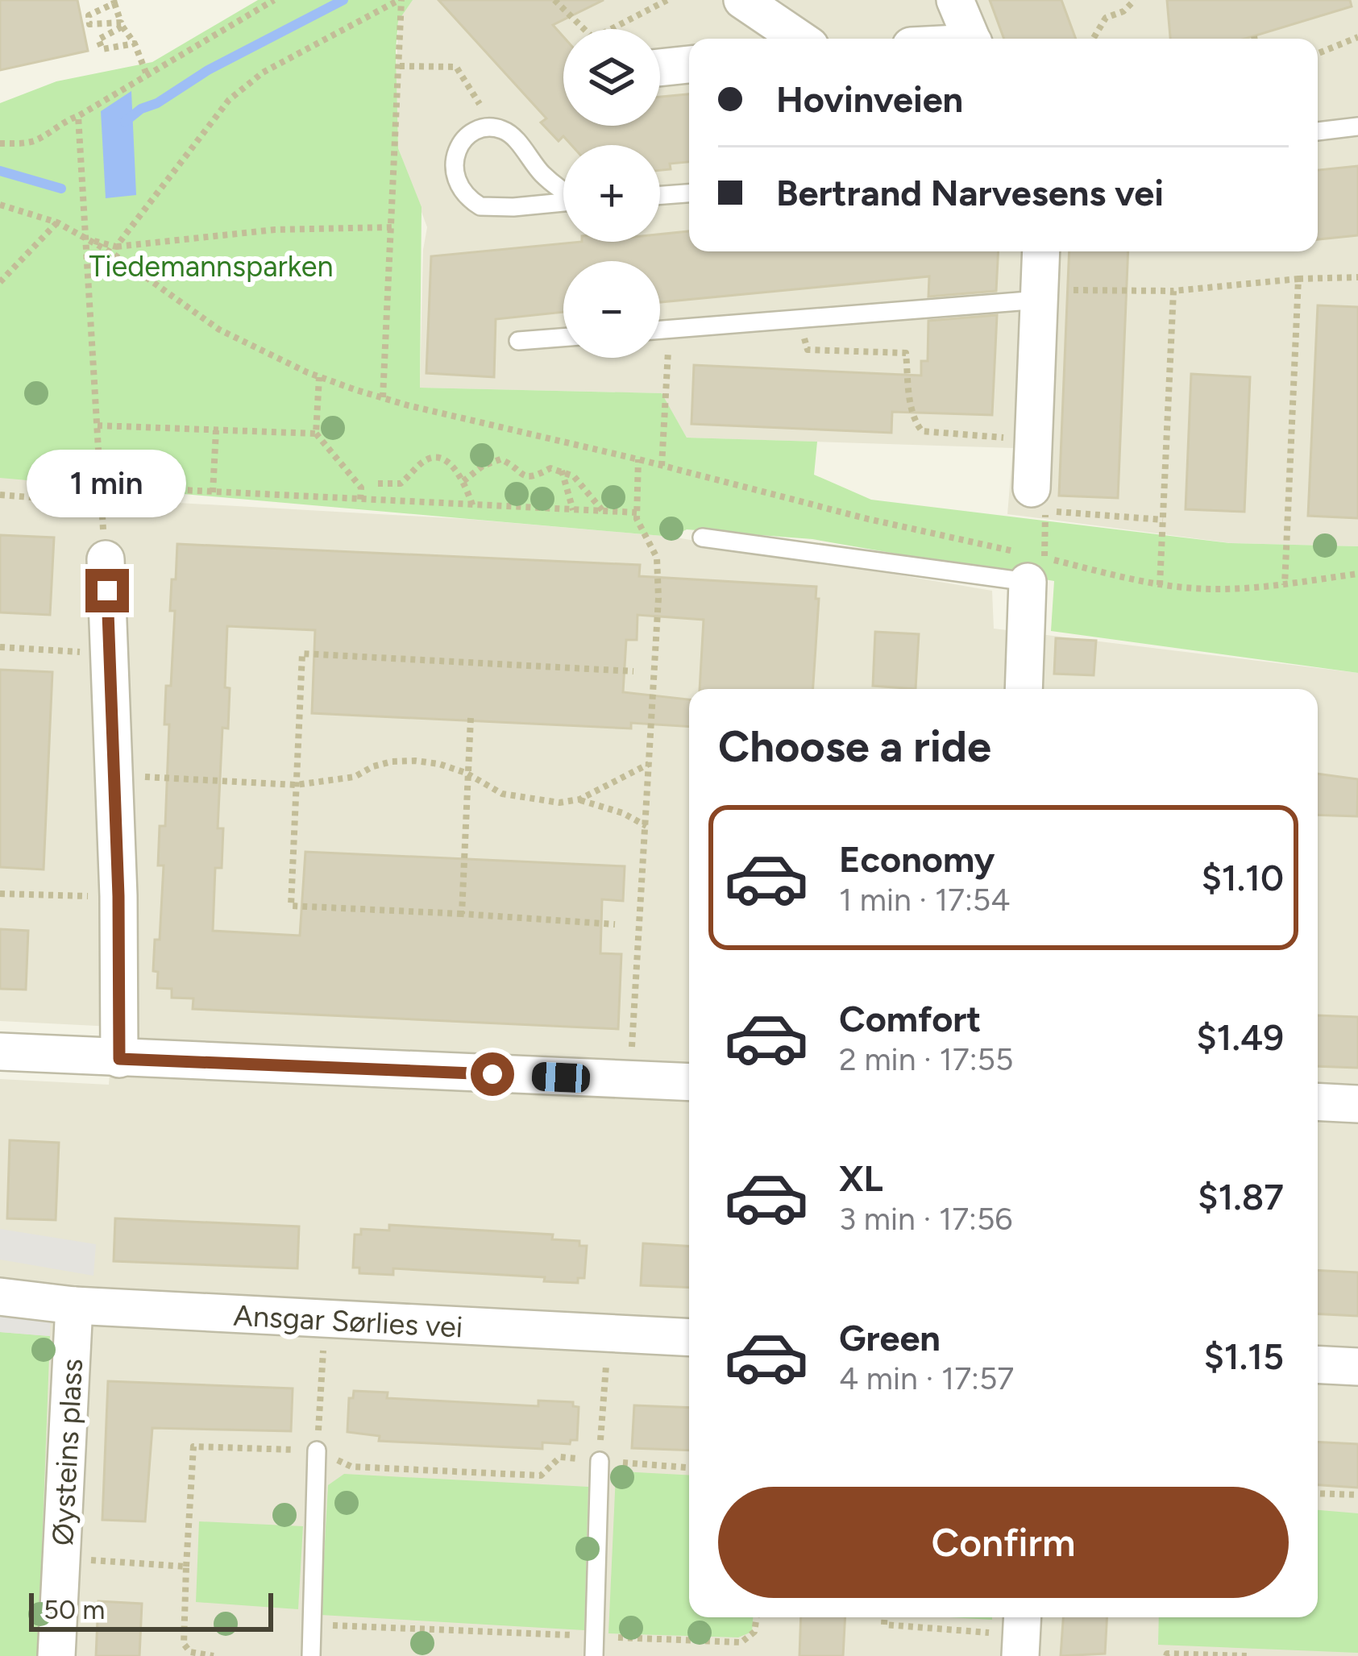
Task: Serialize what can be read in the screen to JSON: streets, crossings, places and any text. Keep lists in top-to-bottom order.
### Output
{
  "streets": {
    "street": ["Ansgar Sørlies vei", "Øysteins plass"]
  },
  "crossings": [
    ["Ansgar Sørlies vei", "Øysteins plass"]
  ],
  "parks": ["Tiedemannsparken"],
  "scale_bar": "50 m",
  "page": {
    "map_buttons": ["+", "−"],
    "banner": ["Hovinveien", "Bertrand Narvesens vei"],
    "bubble": "1 min",
    "heading": "Choose a ride",
    "list": [
      {
        "name": "Economy",
        "note": "1 min · 17:54",
        "value": "$1.10"
      },
      {
        "name": "Comfort",
        "note": "2 min · 17:55",
        "value": "$1.49"
      },
      {
        "name": "XL",
        "note": "3 min · 17:56",
        "value": "$1.87"
      },
      {
        "name": "Green",
        "note": "4 min · 17:57",
        "value": "$1.15"
      }
    ],
    "buttons": "Confirm",
    "scale": "50 m"
  }
}
